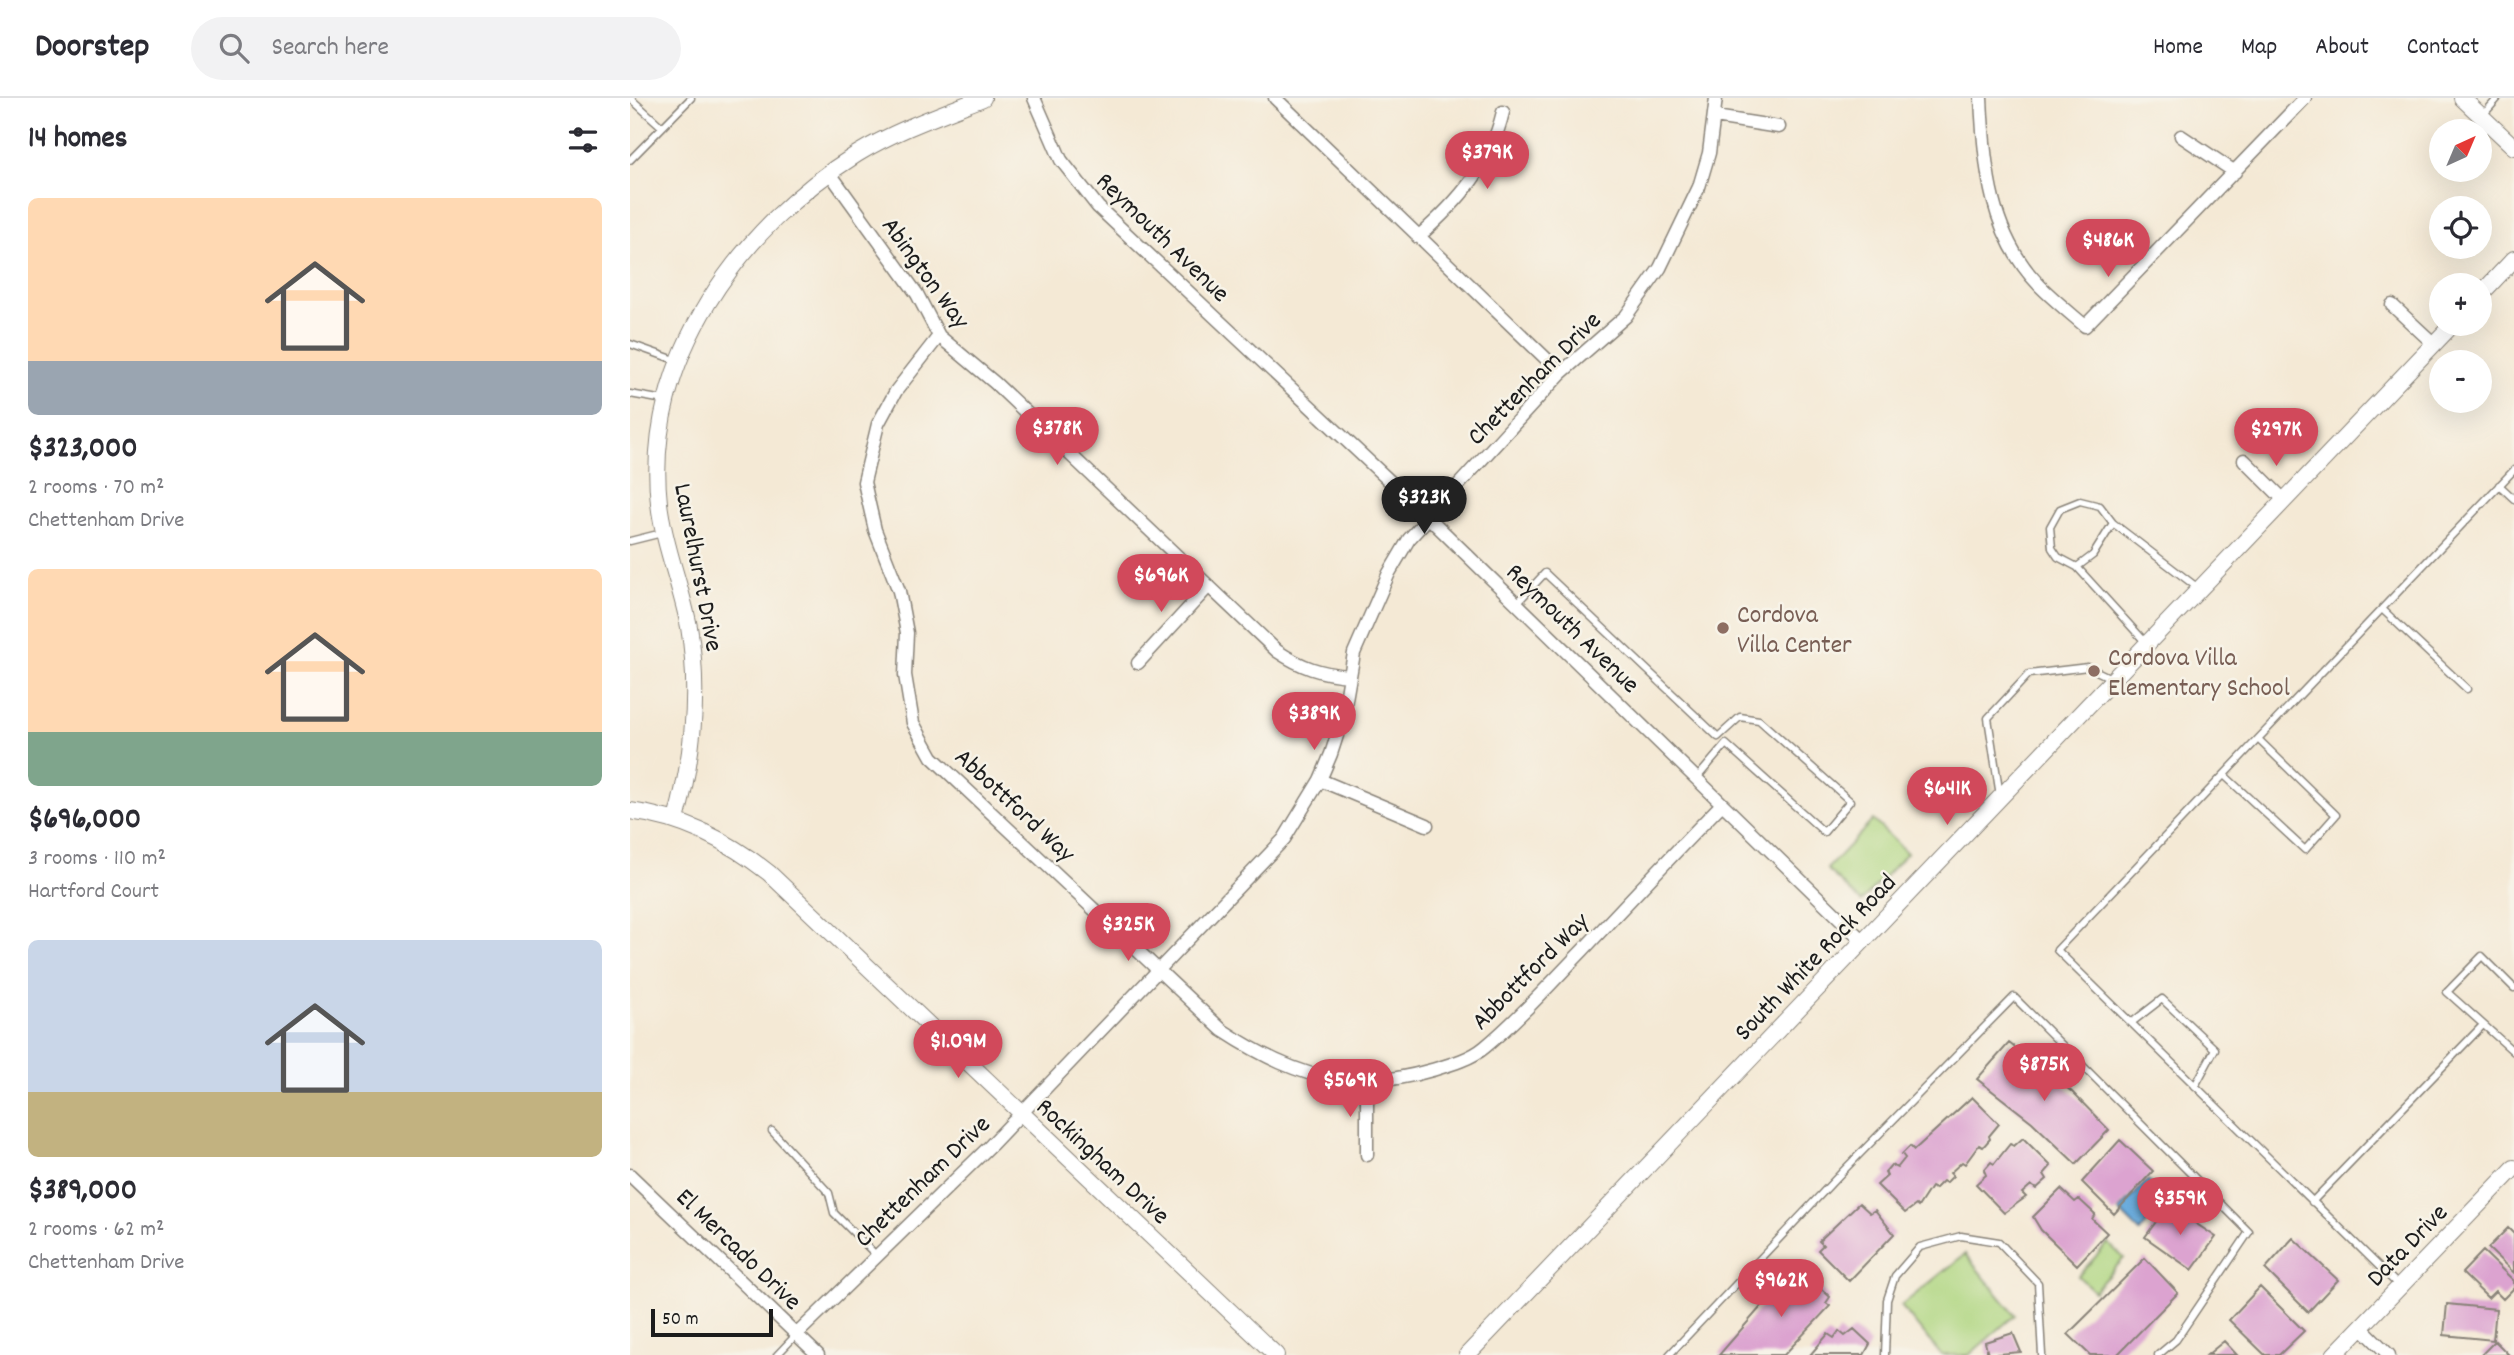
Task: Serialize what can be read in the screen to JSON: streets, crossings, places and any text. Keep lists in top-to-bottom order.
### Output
{
  "streets": {
    "street": [
      "Reymouth Avenue",
      "Abington Way",
      "Chettenham Drive",
      "Laurelhurst Drive",
      "Abbottford Way",
      "South White Rock Road",
      "Rockingham Drive",
      "Data Drive",
      "El Mercado Drive"
    ]
  },
  "crossings": [
    ["Reymouth Avenue", "Chettenham Drive"],
    ["Reymouth Avenue", "Abbottford Way"],
    ["Reymouth Avenue", "South White Rock Road"],
    ["Abington Way", "Chettenham Drive"],
    ["Abington Way", "Laurelhurst Drive"],
    ["Abington Way", "Abbottford Way"],
    ["Chettenham Drive", "Abbottford Way"],
    ["Chettenham Drive", "Rockingham Drive"],
    ["Chettenham Drive", "El Mercado Drive"],
    ["Laurelhurst Drive", "Rockingham Drive"]
  ],
  "places": ["Cordova Villa Center", "Cordova Villa Elementary School"],
  "scale_bar": "50 m",
  "north": "top right",
  "page": {
    "header": "Doorstep",
    "search": "Search here",
    "nav": [
      "Home",
      "Map",
      "About",
      "Contact"
    ],
    "heading": "14 homes",
    "map_buttons": ["+", "−"],
    "price": [
      "$379K",
      "$486K",
      "$378K",
      "$297K",
      "$323K",
      "$696K",
      "$389K",
      "$641K",
      "$325K",
      "$1.09M",
      "$875K",
      "$569K",
      "$359K",
      "$962K"
    ],
    "list": [
      {
        "name": "$323,000",
        "note": "2 rooms · 70 m² · Chettenham Drive"
      },
      {
        "name": "$696,000",
        "note": "3 rooms · 110 m² · Hartford Court"
      },
      {
        "name": "$389,000",
        "note": "2 rooms · 62 m² · Chettenham Drive"
      }
    ],
    "scale": "50 m"
  }
}
